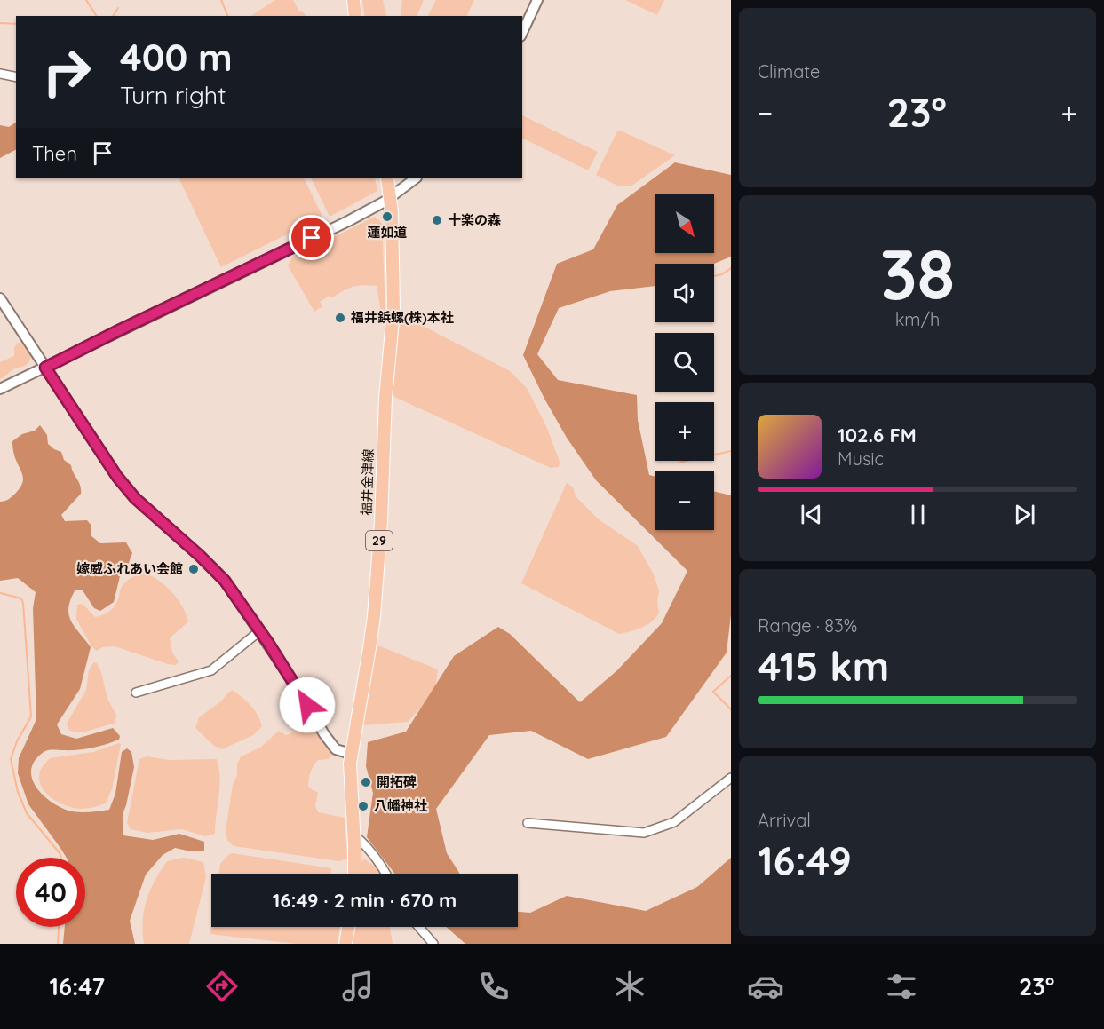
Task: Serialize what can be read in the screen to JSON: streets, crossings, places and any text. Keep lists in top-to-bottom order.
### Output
{
  "streets": {
    "main road": ["福井金津線", "29"]
  },
  "places": [
    "蓮如道",
    "十楽の森",
    "福井鋲螺(株)本社",
    "嫁威ふれあい会館",
    "開拓碑",
    "八幡神社"
  ],
  "north": "bottom right",
  "page": {
    "tile": [
      "Climate",
      ["38", "km/h"],
      ["Range · 83%", "415 km"],
      ["Arrival", "16:49"]
    ],
    "turn": ["400 m", "Turn right"],
    "heat": ["−", "23°", "+"],
    "then": "Then",
    "map_buttons": ["+", "−"],
    "song": ["102.6 FM", "Music"],
    "limit": "40",
    "trip": "16:49 · 2 min · 670 m",
    "tabs": ["16:47", "23°"]
  }
}
